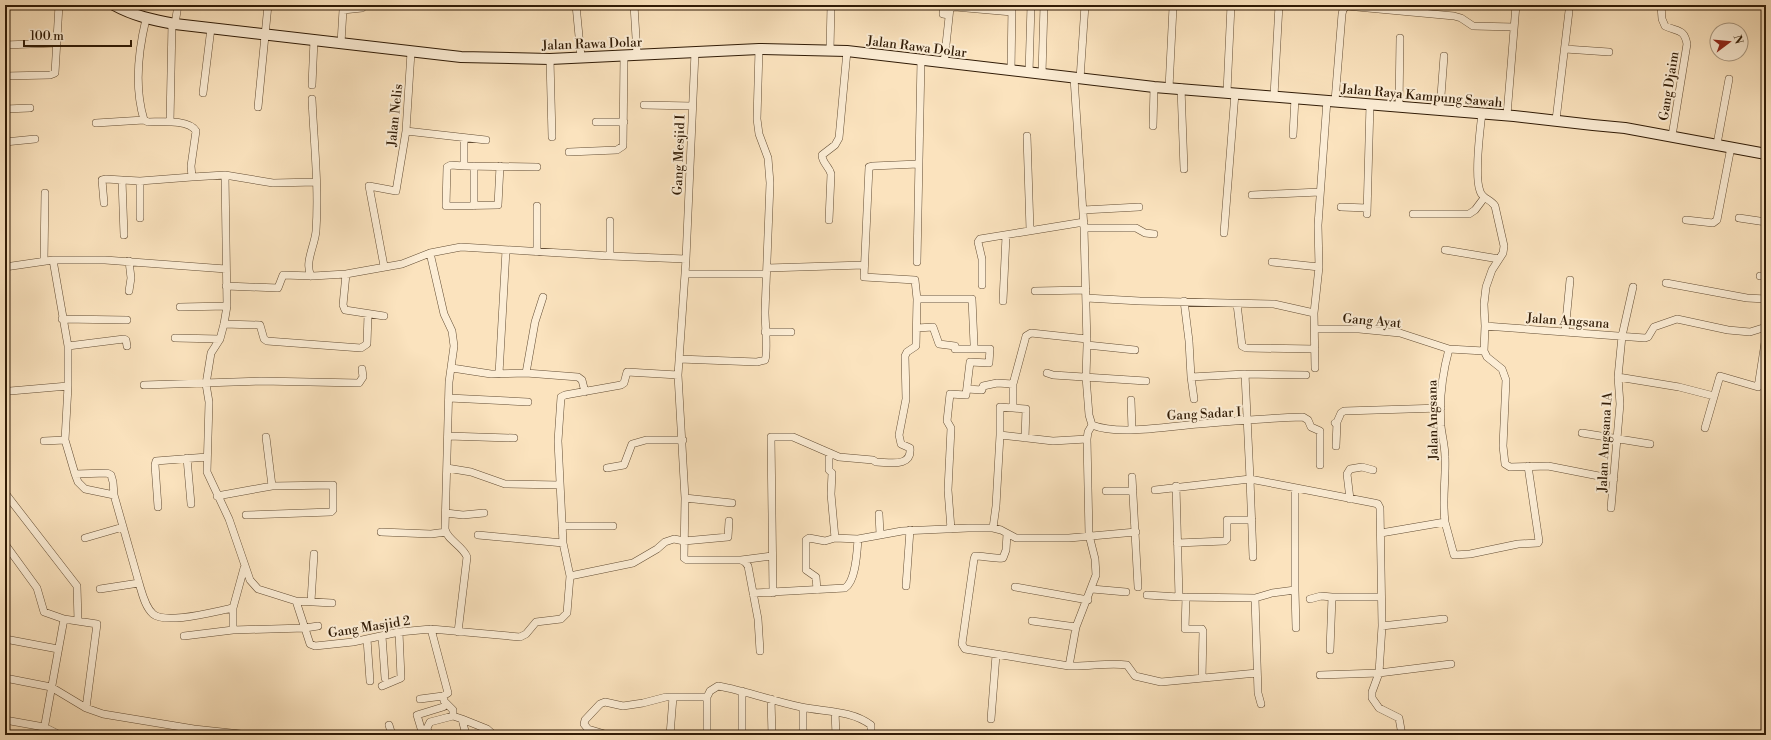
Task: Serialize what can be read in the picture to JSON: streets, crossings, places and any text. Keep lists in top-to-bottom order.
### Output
{
  "streets": {
    "street": [
      "Jalan Rawa Dolar",
      "Gang Djaim",
      "Jalan Raya Kampung Sawah",
      "Jalan Nelis",
      "Gang Mesjid I",
      "Gang Ayat",
      "Jalan Angsana",
      "Gang Sadar I",
      "JalanAngsana",
      "Jalan Angsana 1A",
      "Gang Masjid 2"
    ]
  },
  "crossings": [
    ["Jalan Rawa Dolar", "Jalan Raya Kampung Sawah"],
    ["Jalan Rawa Dolar", "Jalan Nelis"],
    ["Jalan Rawa Dolar", "Gang Mesjid I"],
    ["Gang Djaim", "Jalan Raya Kampung Sawah"],
    ["Gang Ayat", "JalanAngsana"],
    ["Jalan Angsana", "Jalan Angsana 1A"]
  ],
  "scale_bar": "100 m",
  "north": "right"
}
